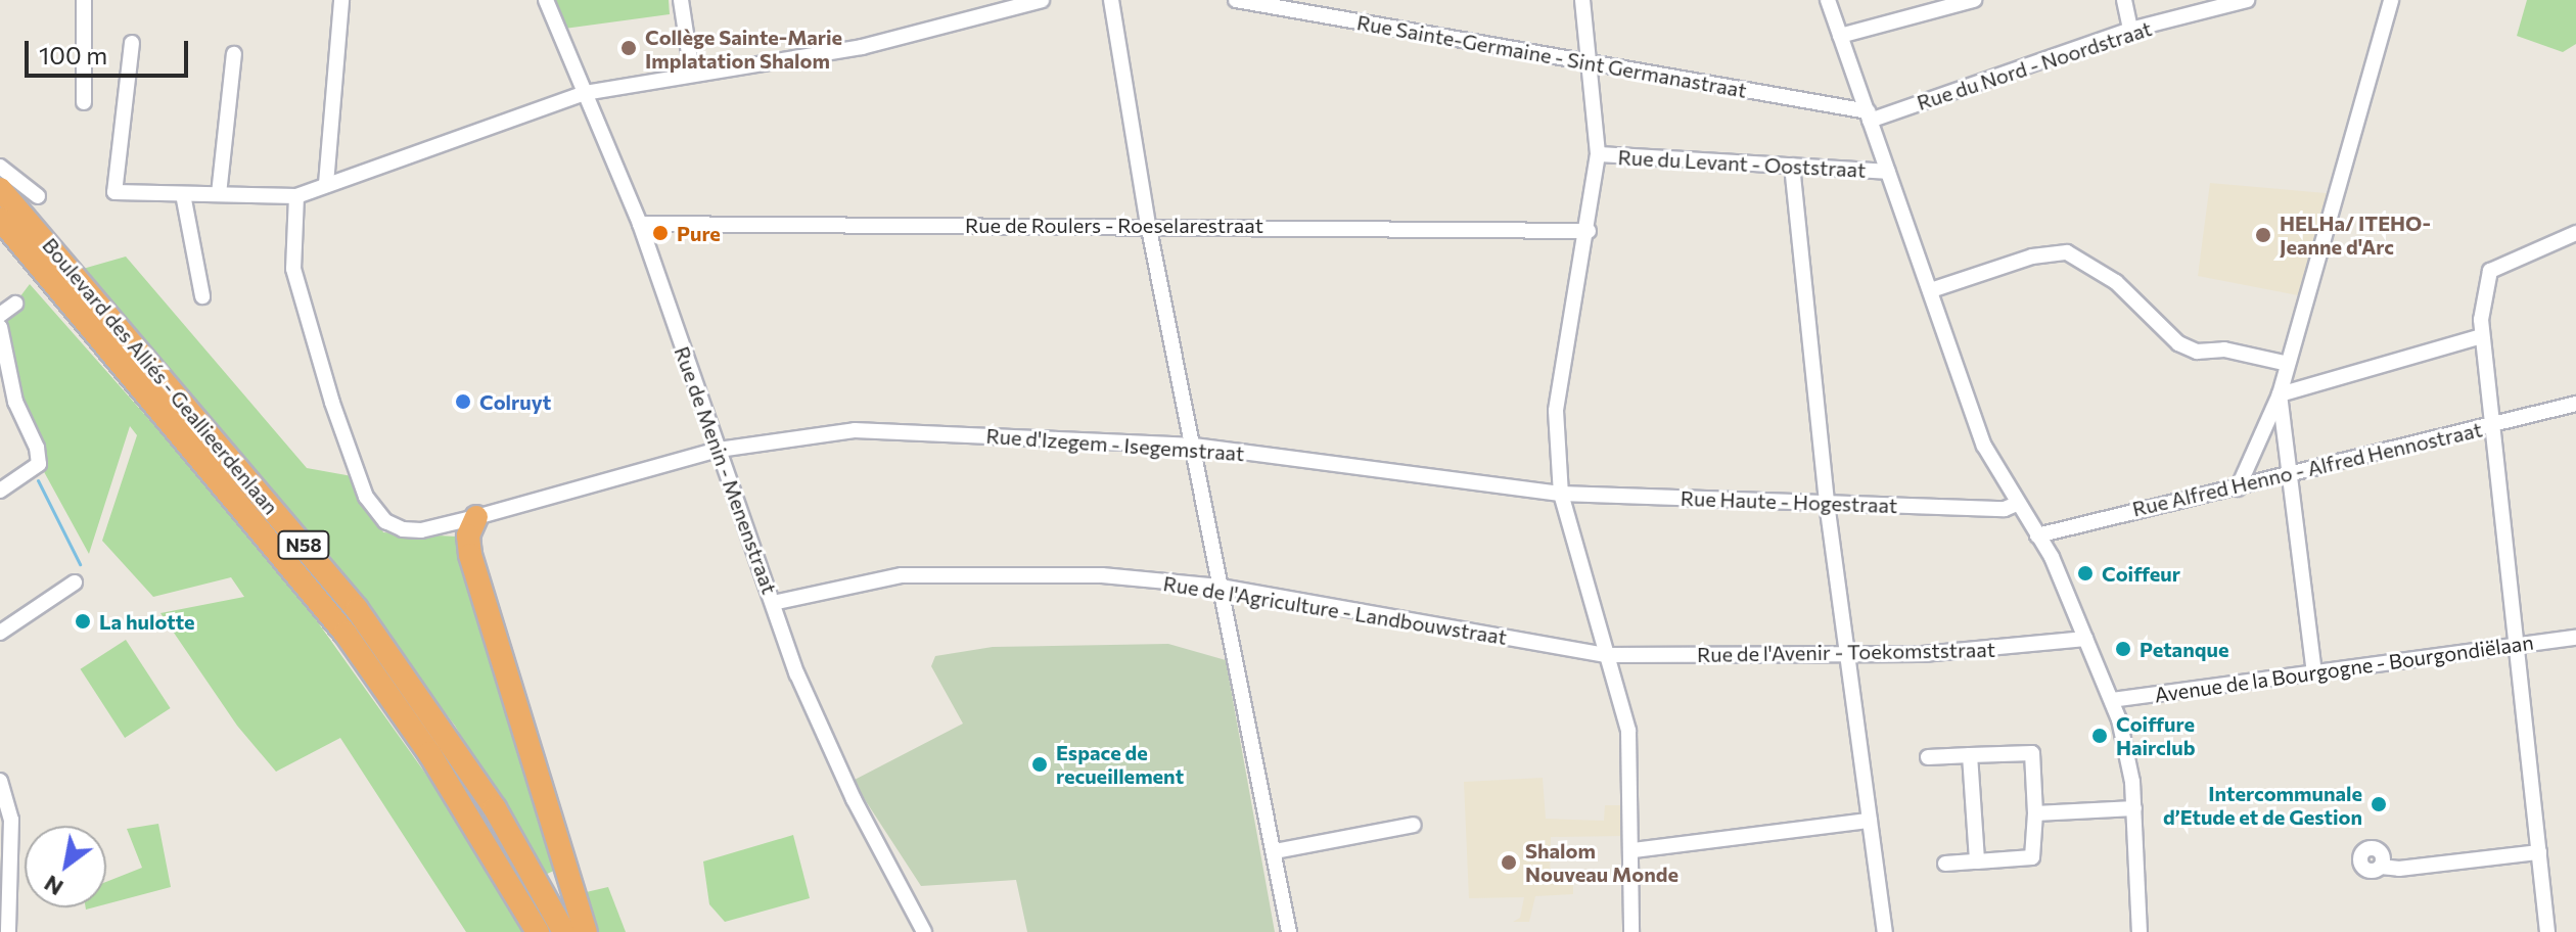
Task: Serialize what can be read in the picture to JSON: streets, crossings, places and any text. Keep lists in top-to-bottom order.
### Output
{
  "streets": {
    "highway": ["Boulevard des Alliés - Geallieerdenlaan", "N58"],
    "street": [
      "Rue Sainte-Germaine - Sint Germanastraat",
      "Rue du Nord - Noordstraat",
      "Rue du Levant - Ooststraat",
      "Rue de Roulers - Roeselarestraat",
      "Rue d'Izegem - Isegemstraat",
      "Rue Alfred Henno - Alfred Hennostraat",
      "Rue de Menin - Menenstraat",
      "Rue Haute - Hogestraat",
      "Rue de l'Agriculture - Landbouwstraat",
      "Rue de l'Avenir - Toekomststraat",
      "Avenue de la Bourgogne - Bourgondiëlaan"
    ]
  },
  "crossings": [
    ["Rue Sainte-Germaine - Sint Germanastraat", "Rue du Nord - Noordstraat"],
    ["Rue de Roulers - Roeselarestraat", "Rue de Menin - Menenstraat"],
    ["Rue d'Izegem - Isegemstraat", "Rue de Menin - Menenstraat"],
    ["Rue d'Izegem - Isegemstraat", "Rue Haute - Hogestraat"],
    ["Rue de Menin - Menenstraat", "Rue de l'Agriculture - Landbouwstraat"],
    ["Rue de l'Agriculture - Landbouwstraat", "Rue de l'Avenir - Toekomststraat"]
  ],
  "places": [
    "Collège Sainte-Marie Implatation Shalom",
    "Pure",
    "HELHa/ ITEHO- Jeanne d'Arc",
    "Colruyt",
    "Coiffeur",
    "La hulotte",
    "Petanque",
    "Coiffure Hairclub",
    "Espace de recueillement",
    "Intercommunale d’Etude et de Gestion",
    "Shalom Nouveau Monde"
  ],
  "scale_bar": "100 m",
  "north": "bottom left"
}
